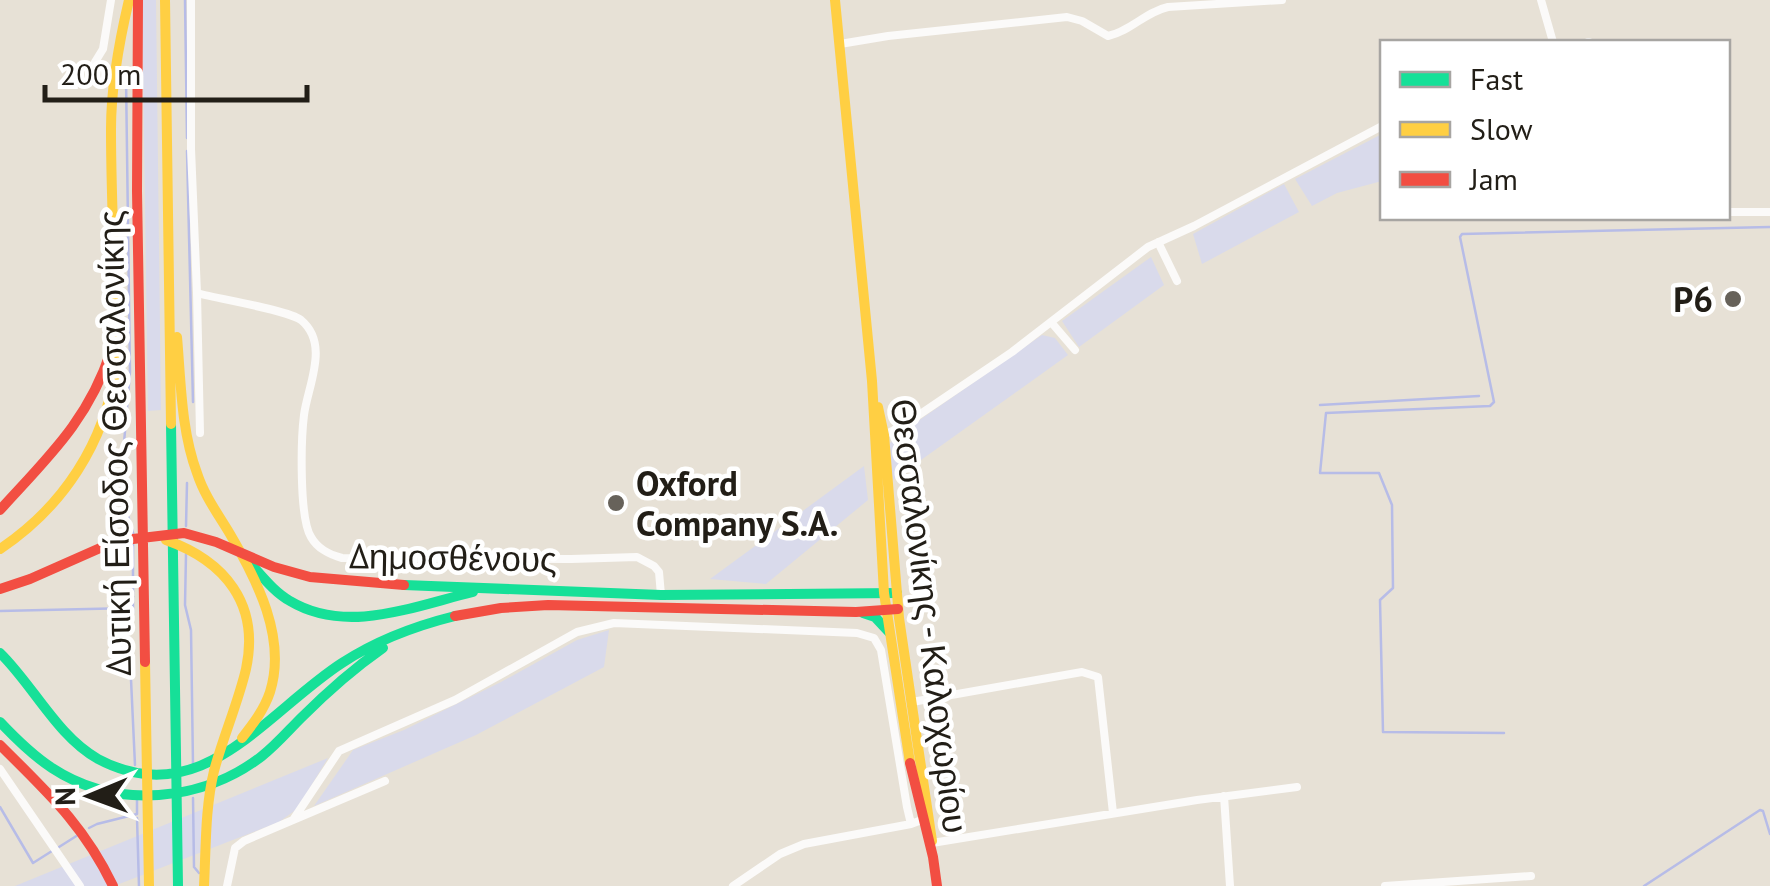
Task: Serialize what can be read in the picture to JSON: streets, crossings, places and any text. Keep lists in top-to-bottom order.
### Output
{
  "streets": {
    "main road": ["Δυτική Είσοδος Θεσσαλονίκης", "Θεσσαλονίκης - Καλοχωρίου"],
    "street": ["Δημοσθένους"]
  },
  "places": ["P6", "Oxford Company S.A."],
  "legend": ["Fast", "Slow", "Jam"],
  "scale_bar": "200 m",
  "north": "left"
}
